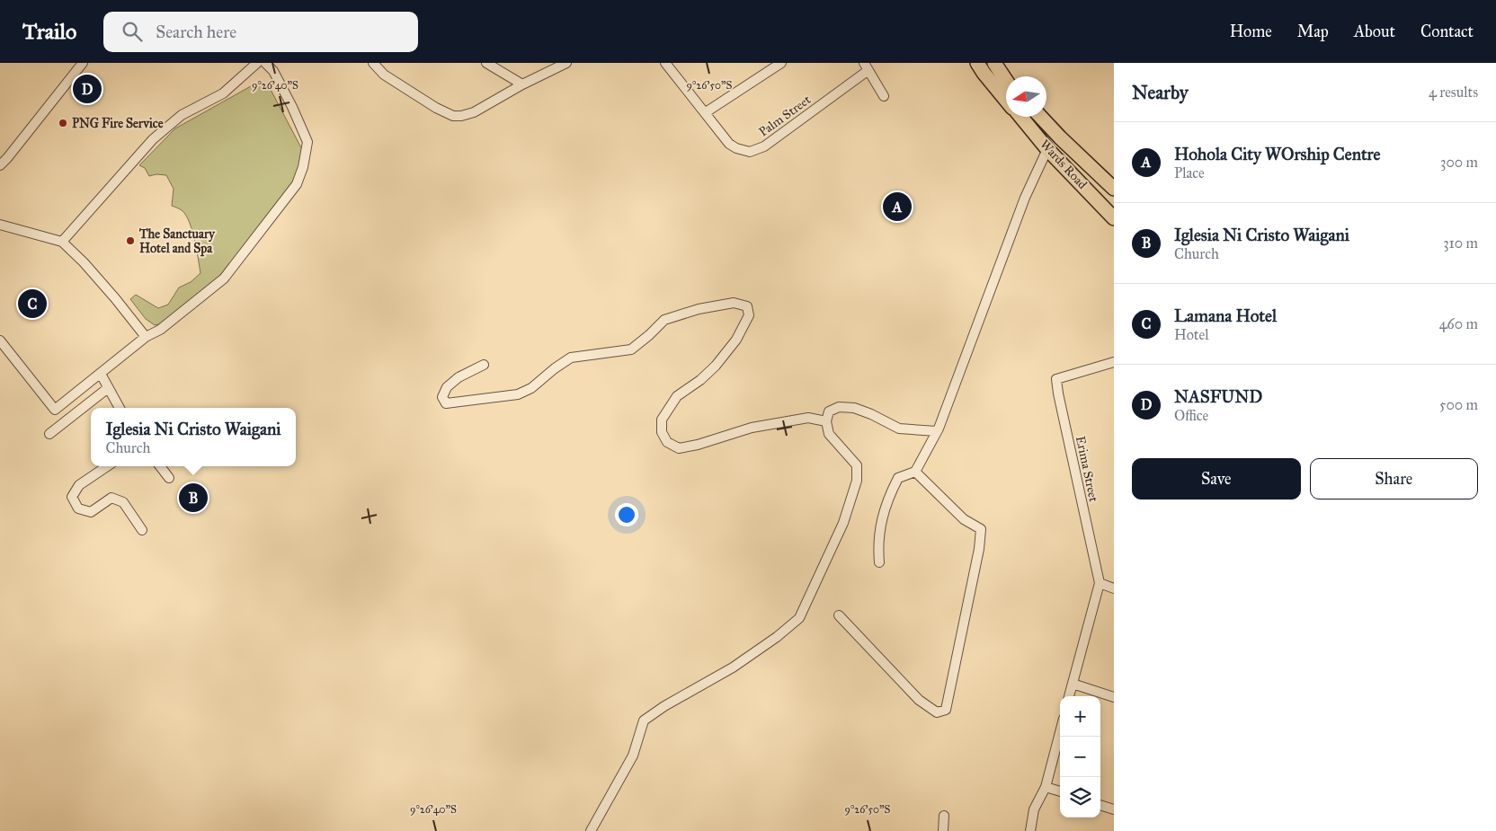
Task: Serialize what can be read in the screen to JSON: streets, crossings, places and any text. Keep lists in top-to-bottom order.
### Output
{
  "streets": {
    "main road": ["Wards Road"],
    "street": ["Palm Street", "Erima Street"]
  },
  "places": ["PNG Fire Service", "The Sanctuary Hotel and Spa"],
  "north": "left",
  "page": {
    "header": "Trailo",
    "search": "Search here",
    "nav": [
      "Home",
      "Map",
      "About",
      "Contact"
    ],
    "heading": ["Nearby", "4 results"],
    "pins": [
      "D",
      "A",
      "C",
      "B"
    ],
    "list": [
      {
        "mark": "A",
        "name": "Hohola City WOrship Centre",
        "note": "Place",
        "value": "300 m"
      },
      {
        "mark": "B",
        "name": "Iglesia Ni Cristo Waigani",
        "note": "Church",
        "value": "310 m"
      },
      {
        "mark": "C",
        "name": "Lamana Hotel",
        "note": "Hotel",
        "value": "460 m"
      },
      {
        "mark": "D",
        "name": "NASFUND",
        "note": "Office",
        "value": "500 m"
      }
    ],
    "popup": ["Iglesia Ni Cristo Waigani", "Church"],
    "buttons": ["Save", "Share"],
    "map_buttons": ["+", "−"]
  },
  "coordinates": ["9°26'40\"S", "9°26'50\"S"]
}
